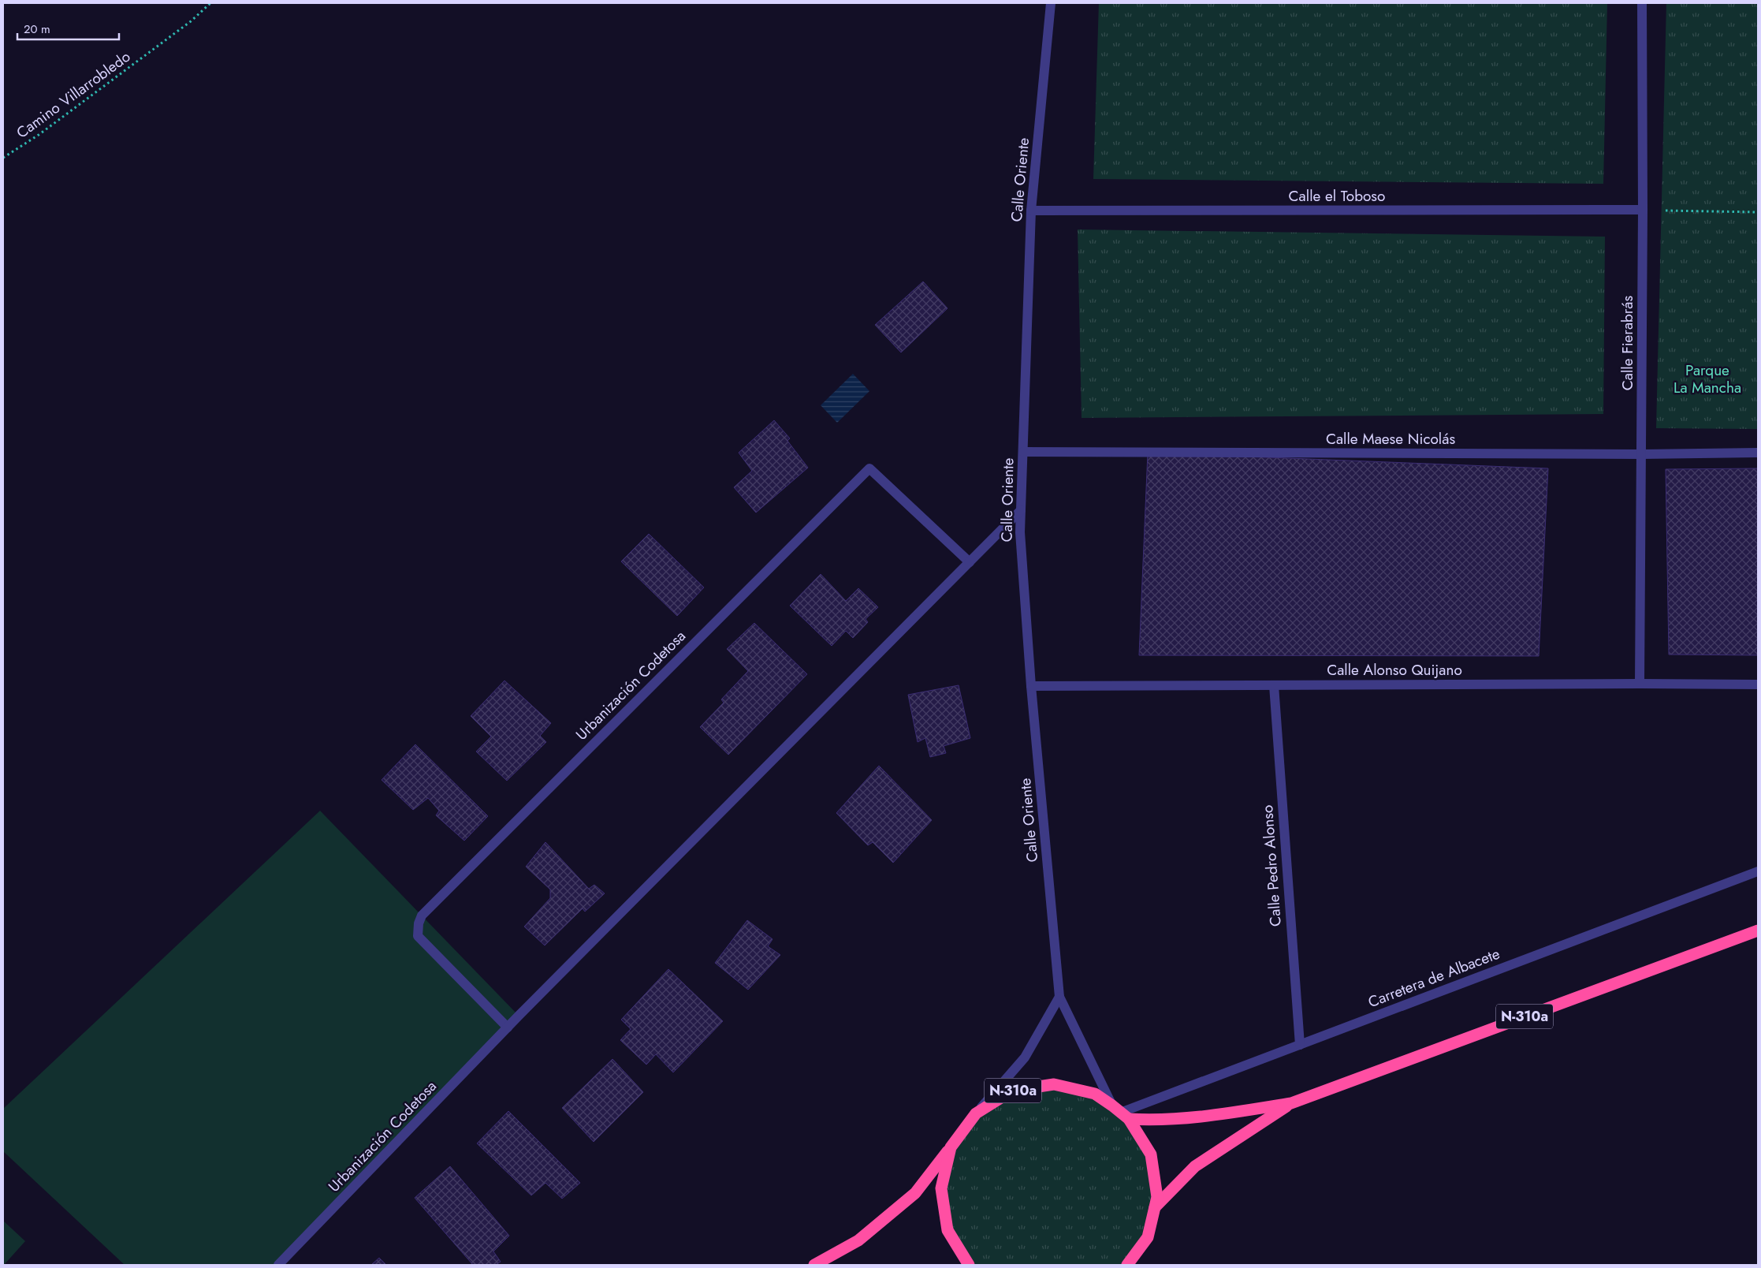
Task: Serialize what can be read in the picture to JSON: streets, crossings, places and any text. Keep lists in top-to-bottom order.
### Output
{
  "streets": {
    "highway": ["N-310a"],
    "street": [
      "Calle Oriente",
      "Calle el Toboso",
      "Calle Fierabrás",
      "Calle Maese Nicolás",
      "Calle Alonso Quijano",
      "Urbanización Codetosa",
      "Calle Pedro Alonso",
      "Carretera de Albacete"
    ],
    "path": ["Camino Villarrobledo"]
  },
  "crossings": [
    ["Calle Oriente", "Calle el Toboso"],
    ["Calle Oriente", "Calle Maese Nicolás"],
    ["Calle Oriente", "Calle Alonso Quijano"],
    ["Calle Oriente", "Urbanización Codetosa"],
    ["Calle el Toboso", "Calle Fierabrás"],
    ["Calle Fierabrás", "Calle Maese Nicolás"],
    ["Calle Fierabrás", "Calle Alonso Quijano"],
    ["Calle Alonso Quijano", "Calle Pedro Alonso"],
    ["Calle Pedro Alonso", "Carretera de Albacete"],
    ["Carretera de Albacete", "N-310a"]
  ],
  "parks": ["Parque La Mancha"],
  "scale_bar": "20 m"
}
